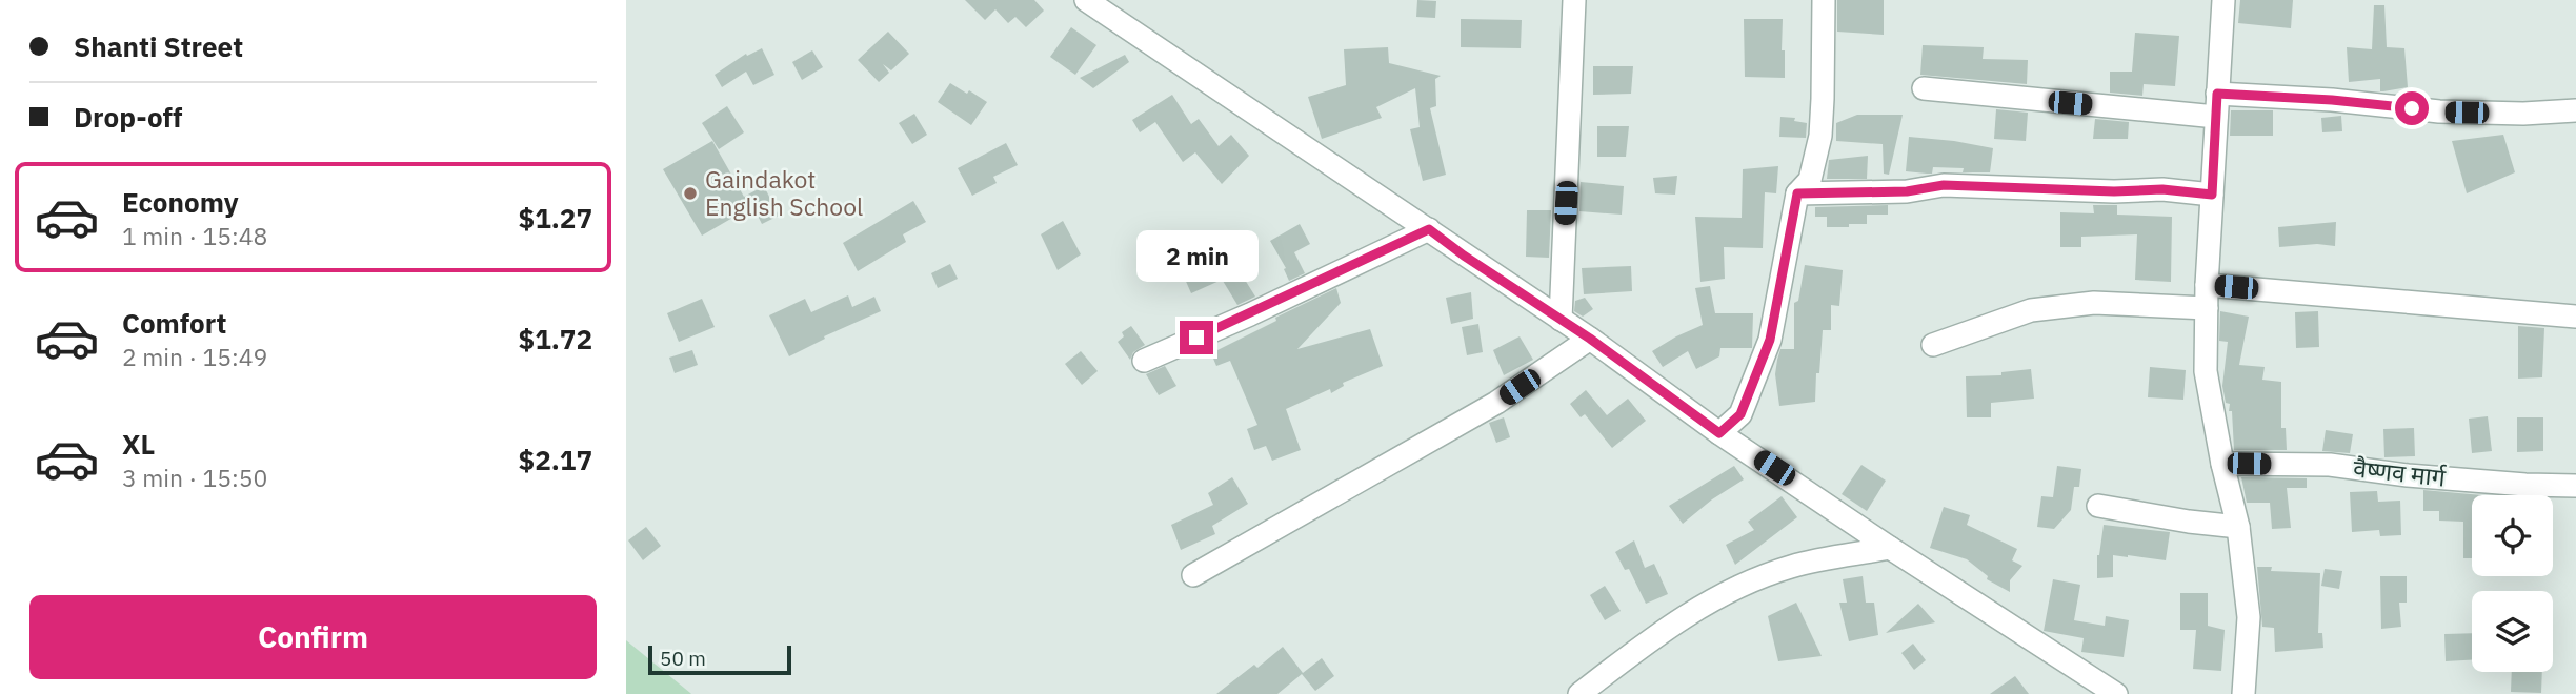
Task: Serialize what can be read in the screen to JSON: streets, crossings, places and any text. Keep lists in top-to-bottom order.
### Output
{
  "streets": {
    "street": ["वैष्णव मार्ग"]
  },
  "places": ["Gaindakot English School"],
  "scale_bar": "50 m",
  "page": {
    "banner": ["Shanti Street", "Drop-off"],
    "list": [
      {
        "name": "Economy",
        "note": "1 min · 15:48",
        "value": "$1.27"
      },
      {
        "name": "Comfort",
        "note": "2 min · 15:49",
        "value": "$1.72"
      },
      {
        "name": "XL",
        "note": "3 min · 15:50",
        "value": "$2.17"
      }
    ],
    "bubble": "2 min",
    "buttons": "Confirm",
    "scale": "50 m"
  }
}
